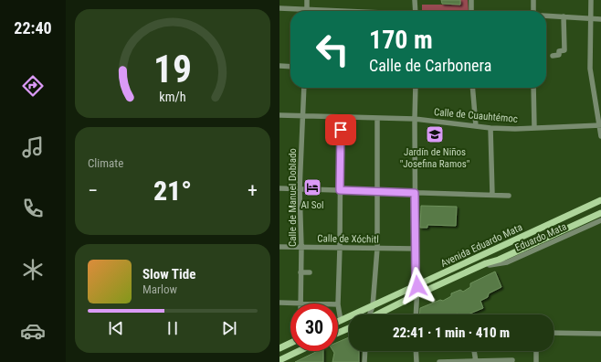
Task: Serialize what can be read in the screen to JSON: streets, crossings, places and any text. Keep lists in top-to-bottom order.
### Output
{
  "streets": {
    "main road": ["Avenida Eduardo Mata"],
    "street": [
      "Calle de Cuauhtémoc",
      "Calle de Manuel Doblado",
      "Eduardo Mata",
      "Calle de Xóchitl"
    ]
  },
  "crossings": [
    ["Calle de Cuauhtémoc", "Calle de Manuel Doblado"],
    ["Calle de Manuel Doblado", "Calle de Xóchitl"],
    ["Eduardo Mata", "Avenida Eduardo Mata"]
  ],
  "places": {
    "school or university": ["Jardín de Niños \"Josefina Ramos\""],
    "hotel": ["Al Sol"]
  },
  "page": {
    "tabs": "22:40",
    "turn": ["170 m", "Calle de Carbonera"],
    "tile": "Climate",
    "heat": ["−", "21°", "+"],
    "song": ["Slow Tide", "Marlow"],
    "limit": "30",
    "trip": "22:41 · 1 min · 410 m",
    "gauge": ["19", "km/h"]
  }
}
